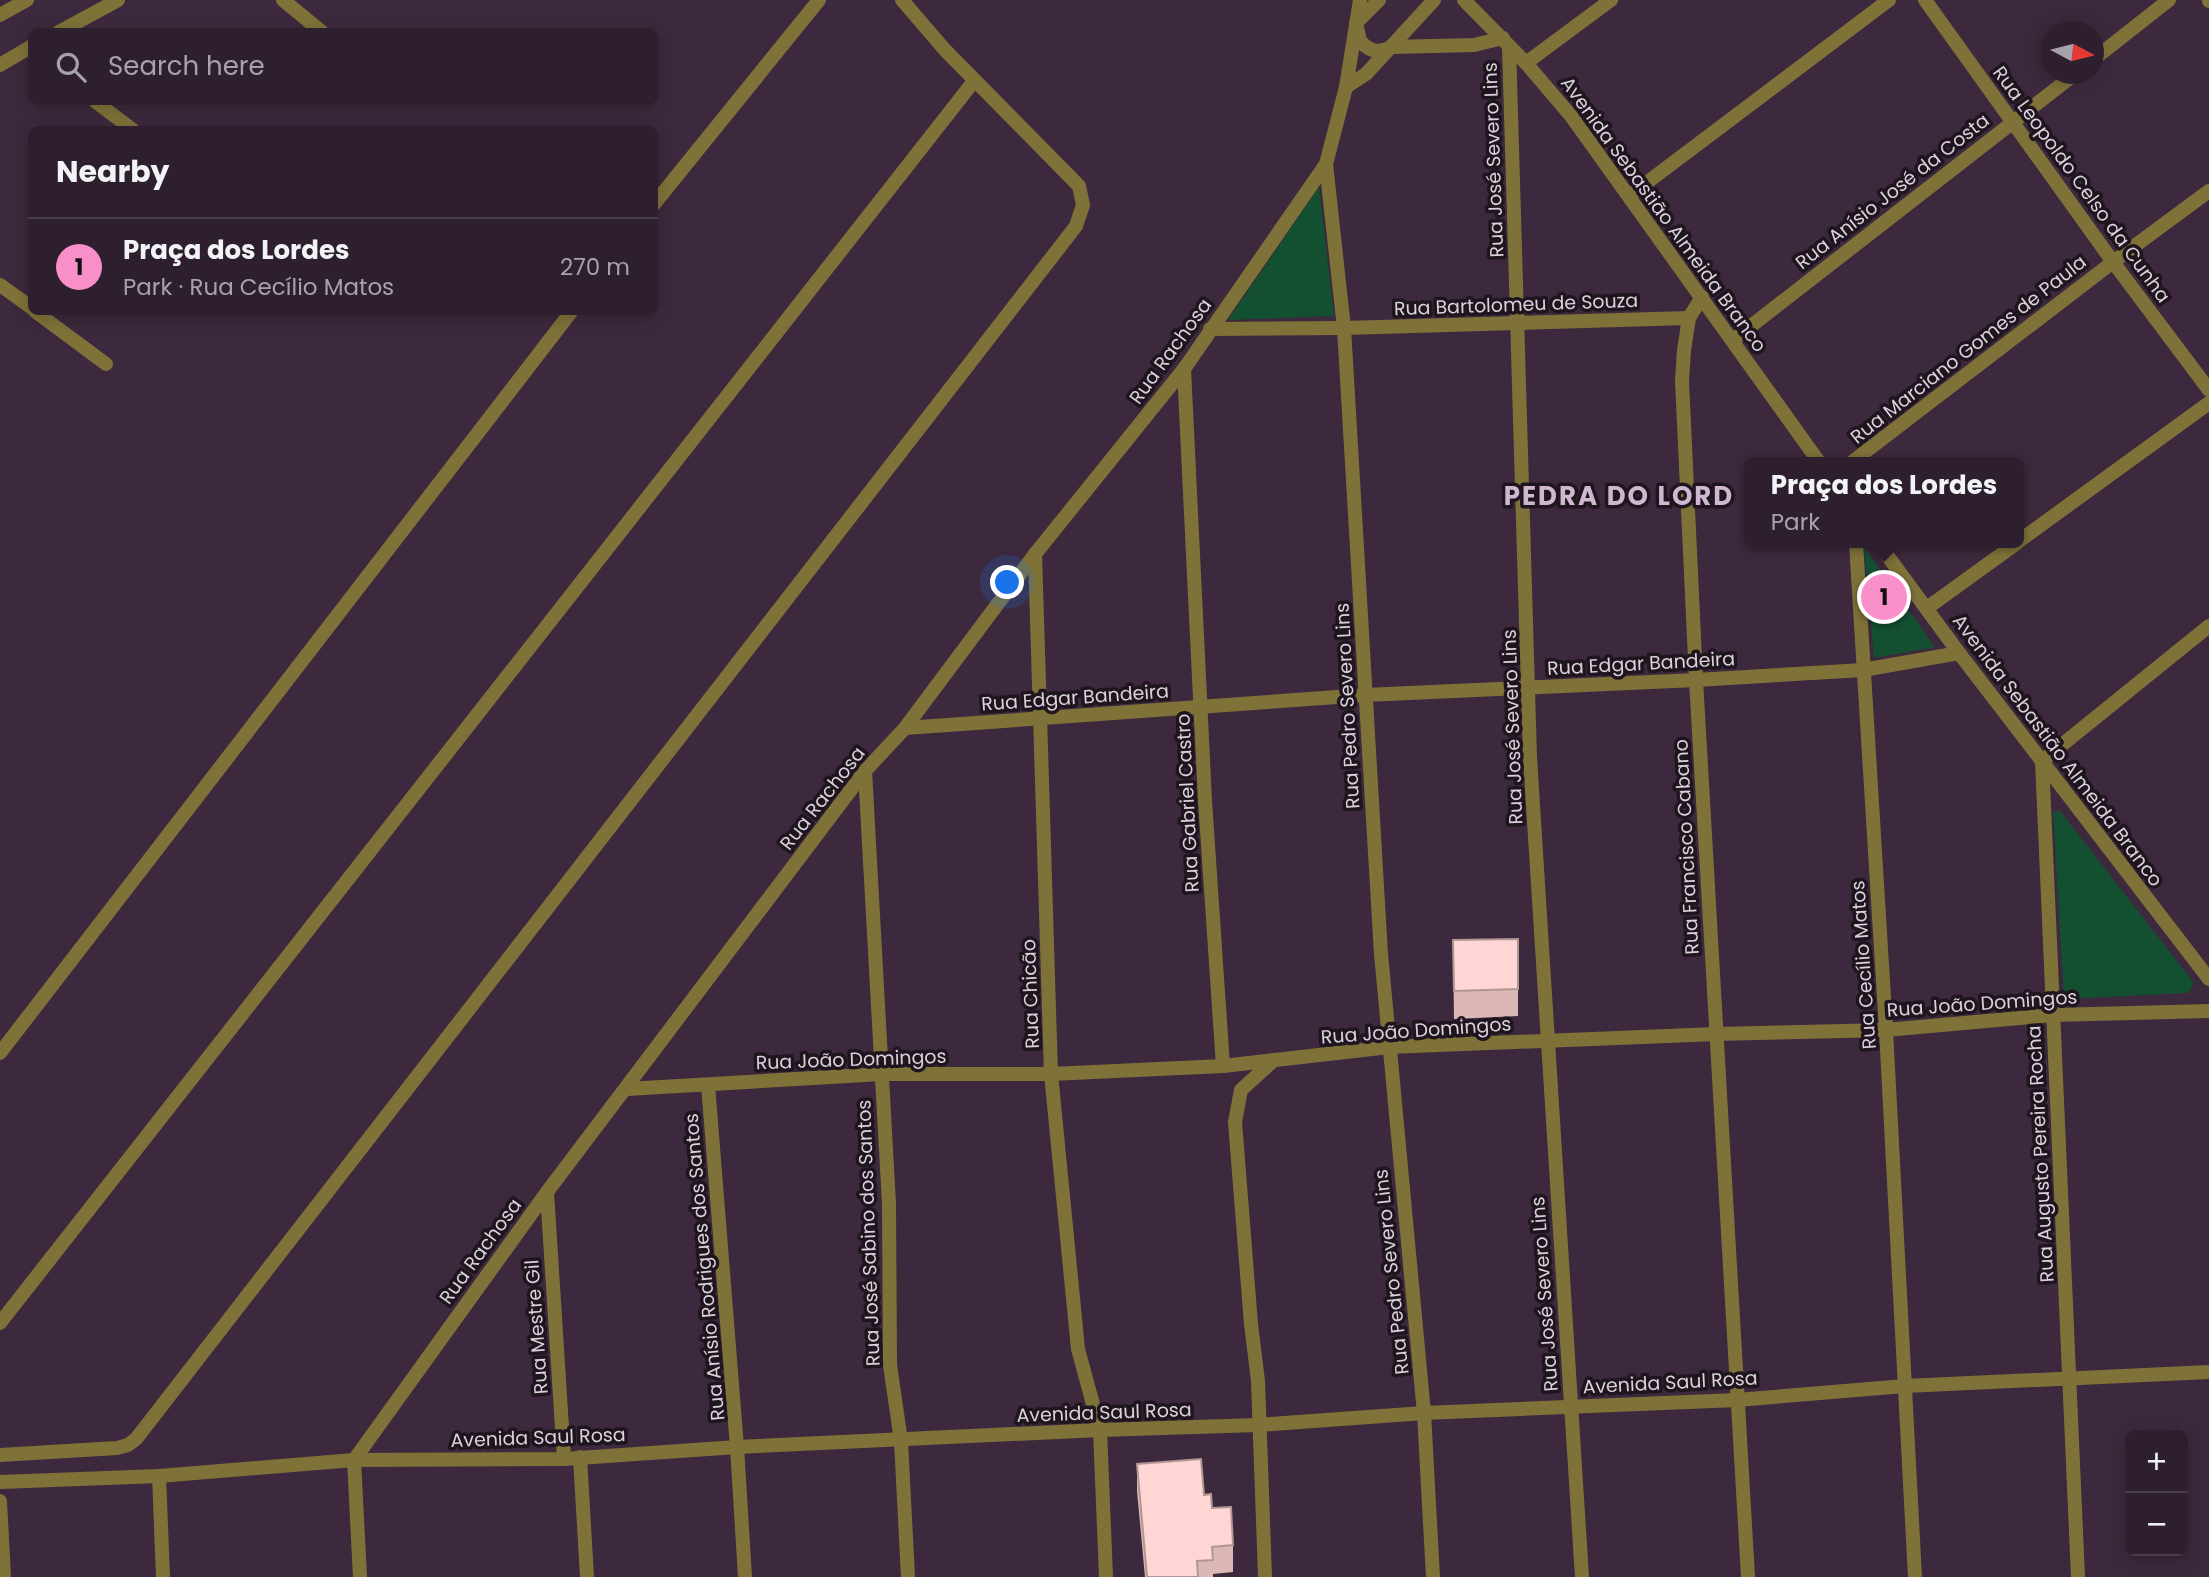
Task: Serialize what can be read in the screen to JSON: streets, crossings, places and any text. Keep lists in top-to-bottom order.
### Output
{
  "streets": {
    "street": [
      "Rua José Severo Lins",
      "Rua Leopoldo Celso da Cunha",
      "Rua Anísio José da Costa",
      "Avenida Sebastião Almeida Branco",
      "Rua Bartolomeu de Souza",
      "Rua Marciano Gomes de Paula",
      "Rua Rachosa",
      "Rua Edgar Bandeira",
      "Rua Pedro Severo Lins",
      "Rua Gabriel Castro",
      "Rua Francisco Cabano",
      "Rua Cecílio Matos",
      "Rua Chicão",
      "Rua João Domingos",
      "Rua Augusto Pereira Rocha",
      "Rua José Sabino dos Santos",
      "Rua Anísio Rodrigues dos Santos",
      "Rua Mestre Gil",
      "Avenida Saul Rosa"
    ]
  },
  "crossings": [
    ["Rua José Severo Lins", "Avenida Sebastião Almeida Branco"],
    ["Rua José Severo Lins", "Rua Bartolomeu de Souza"],
    ["Rua José Severo Lins", "Rua Edgar Bandeira"],
    ["Rua José Severo Lins", "Rua João Domingos"],
    ["Rua José Severo Lins", "Avenida Saul Rosa"],
    ["Rua Leopoldo Celso da Cunha", "Rua Anísio José da Costa"],
    ["Rua Leopoldo Celso da Cunha", "Rua Marciano Gomes de Paula"],
    ["Rua Anísio José da Costa", "Avenida Sebastião Almeida Branco"],
    ["Avenida Sebastião Almeida Branco", "Rua Edgar Bandeira"],
    ["Avenida Sebastião Almeida Branco", "Rua Francisco Cabano"],
    ["Avenida Sebastião Almeida Branco", "Rua Augusto Pereira Rocha"],
    ["Rua Bartolomeu de Souza", "Rua Rachosa"],
    ["Rua Bartolomeu de Souza", "Rua Pedro Severo Lins"],
    ["Rua Bartolomeu de Souza", "Rua Francisco Cabano"],
    ["Rua Rachosa", "Rua Edgar Bandeira"],
    ["Rua Rachosa", "Rua Pedro Severo Lins"],
    ["Rua Rachosa", "Rua Gabriel Castro"],
    ["Rua Rachosa", "Rua Chicão"],
    ["Rua Rachosa", "Rua João Domingos"],
    ["Rua Rachosa", "Rua José Sabino dos Santos"],
    ["Rua Rachosa", "Rua Mestre Gil"],
    ["Rua Rachosa", "Avenida Saul Rosa"],
    ["Rua Edgar Bandeira", "Rua Pedro Severo Lins"],
    ["Rua Edgar Bandeira", "Rua Gabriel Castro"],
    ["Rua Edgar Bandeira", "Rua Francisco Cabano"],
    ["Rua Edgar Bandeira", "Rua Cecílio Matos"],
    ["Rua Edgar Bandeira", "Rua Chicão"],
    ["Rua Pedro Severo Lins", "Rua João Domingos"],
    ["Rua Pedro Severo Lins", "Avenida Saul Rosa"],
    ["Rua Gabriel Castro", "Rua João Domingos"],
    ["Rua Francisco Cabano", "Rua João Domingos"],
    ["Rua Francisco Cabano", "Avenida Saul Rosa"],
    ["Rua Cecílio Matos", "Rua João Domingos"],
    ["Rua Cecílio Matos", "Avenida Saul Rosa"],
    ["Rua Chicão", "Rua João Domingos"],
    ["Rua Chicão", "Avenida Saul Rosa"],
    ["Rua João Domingos", "Rua Augusto Pereira Rocha"],
    ["Rua João Domingos", "Rua José Sabino dos Santos"],
    ["Rua João Domingos", "Rua Anísio Rodrigues dos Santos"],
    ["Rua Augusto Pereira Rocha", "Avenida Saul Rosa"],
    ["Rua José Sabino dos Santos", "Avenida Saul Rosa"],
    ["Rua Anísio Rodrigues dos Santos", "Avenida Saul Rosa"],
    ["Rua Mestre Gil", "Avenida Saul Rosa"]
  ],
  "districts": ["PEDRA DO LORD"],
  "north": "right",
  "page": {
    "search": "Search here",
    "heading": "Nearby",
    "list": [
      {
        "mark": "1",
        "name": "Praça dos Lordes",
        "note": "Park · Rua Cecílio Matos",
        "value": "270 m"
      }
    ],
    "popup": ["Praça dos Lordes", "Park"],
    "pins": "1",
    "map_buttons": ["+", "−"]
  }
}
